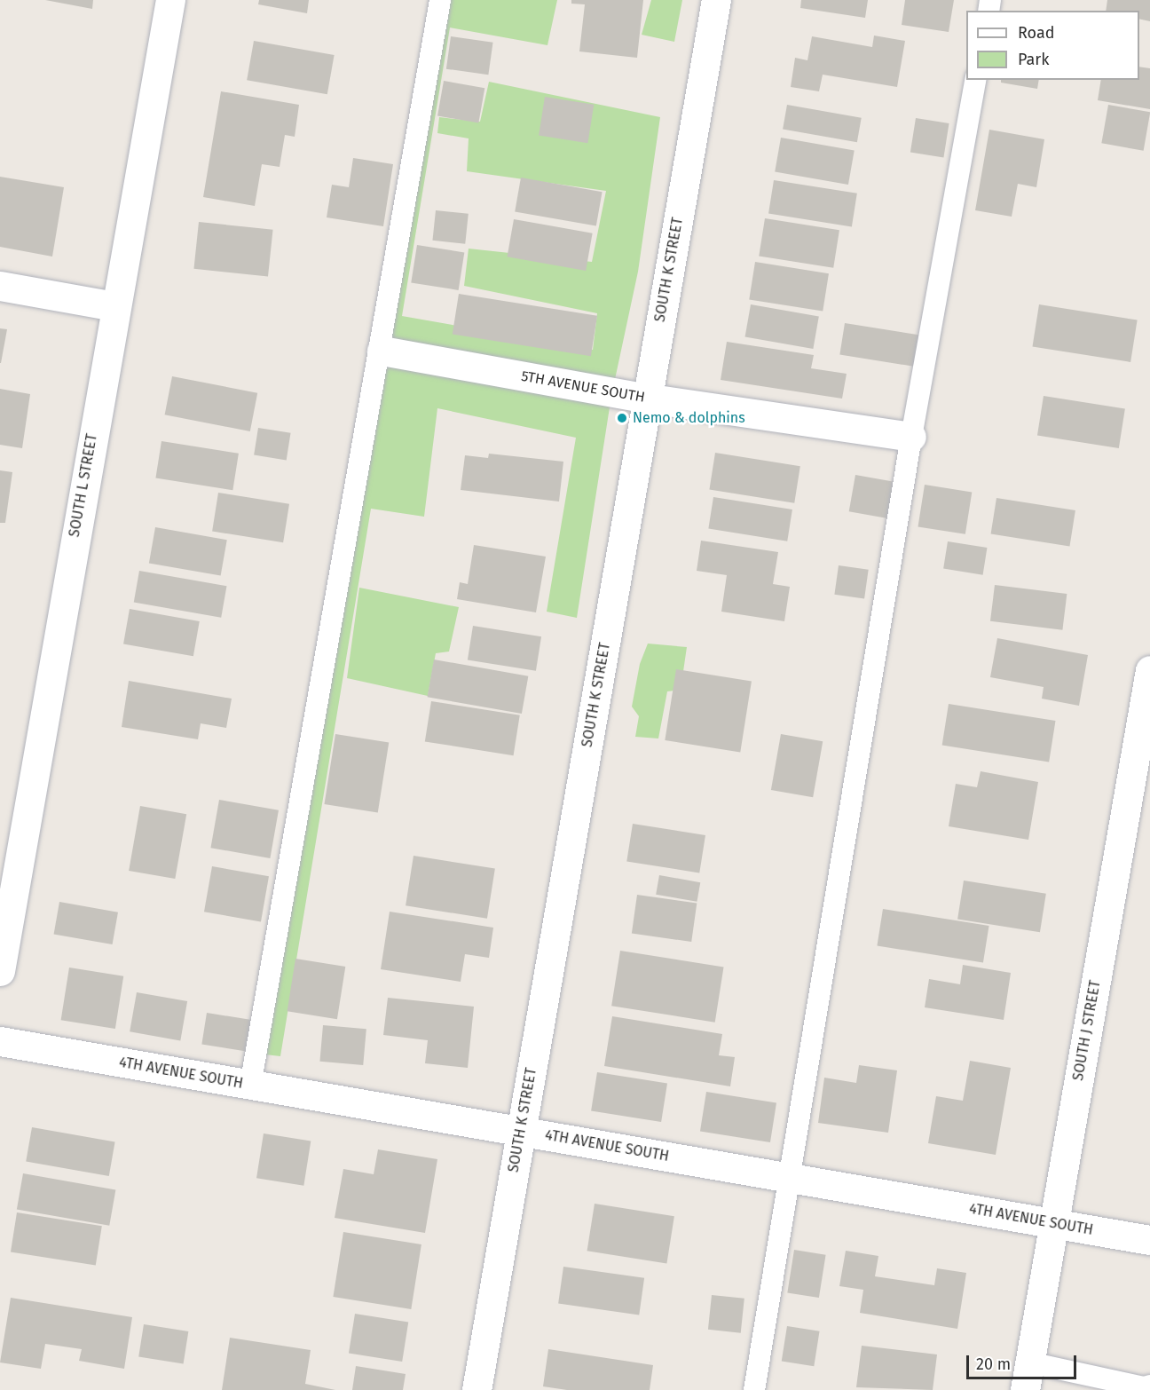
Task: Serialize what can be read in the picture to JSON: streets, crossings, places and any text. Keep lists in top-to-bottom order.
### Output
{
  "streets": {
    "street": [
      "SOUTH K STREET",
      "5TH AVENUE SOUTH",
      "SOUTH L STREET",
      "SOUTH J STREET",
      "4TH AVENUE SOUTH"
    ]
  },
  "crossings": [
    ["SOUTH K STREET", "5TH AVENUE SOUTH"],
    ["SOUTH K STREET", "4TH AVENUE SOUTH"],
    ["SOUTH J STREET", "4TH AVENUE SOUTH"]
  ],
  "places": ["Nemo & dolphins"],
  "legend": ["Road", "Park"],
  "scale_bar": "20 m"
}
